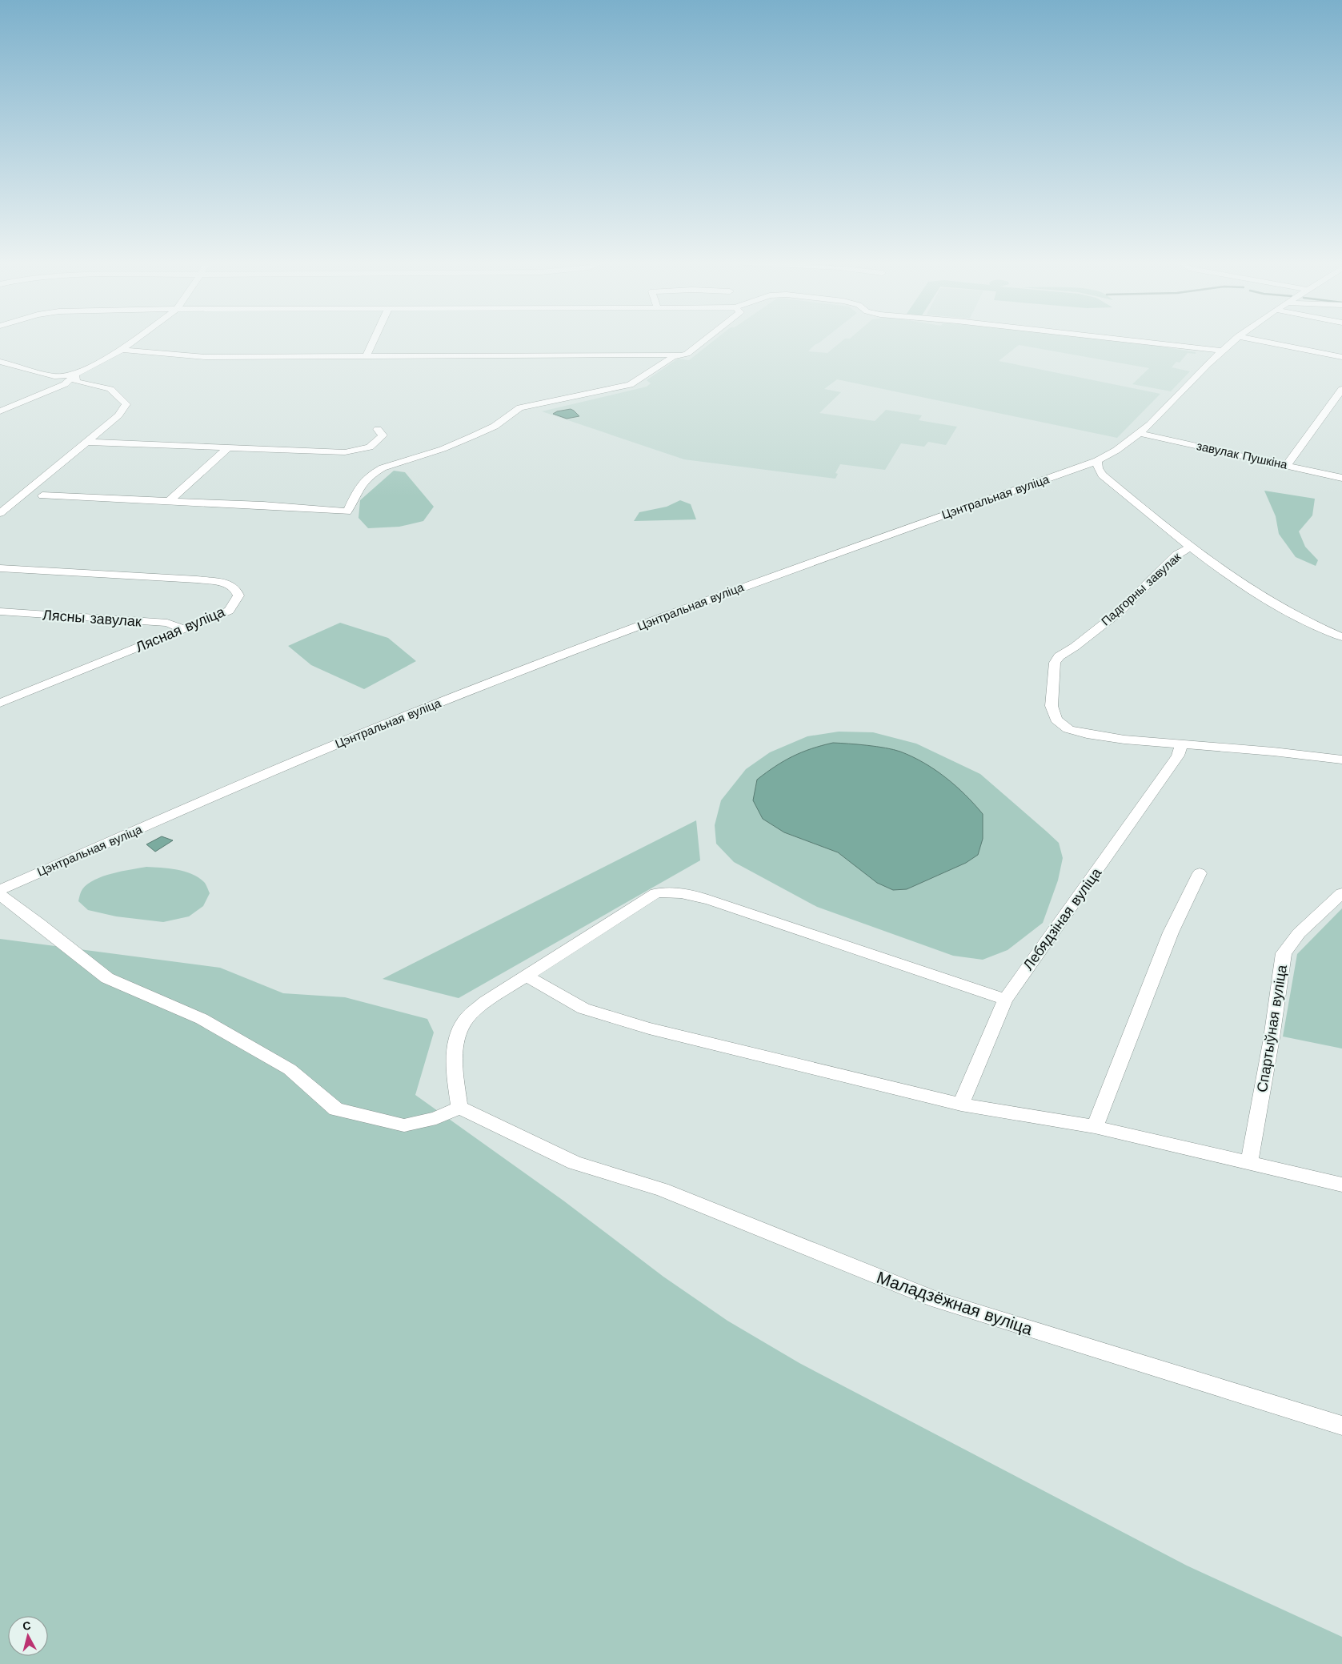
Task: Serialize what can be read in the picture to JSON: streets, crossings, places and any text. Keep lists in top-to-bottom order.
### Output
{
  "streets": {
    "street": [
      "завулак Пушкіна",
      "Цэнтральная вуліца",
      "Падгорны завулак",
      "Лясны завулак",
      "Лясная вуліца",
      "Лебядзіная вуліца",
      "Спартыўная вуліца",
      "Маладзёжная вуліца"
    ]
  },
  "crossings": [
    ["завулак Пушкіна", "Цэнтральная вуліца"],
    ["Падгорны завулак", "Лебядзіная вуліца"],
    ["Лясны завулак", "Лясная вуліца"]
  ],
  "north": "top"
}
